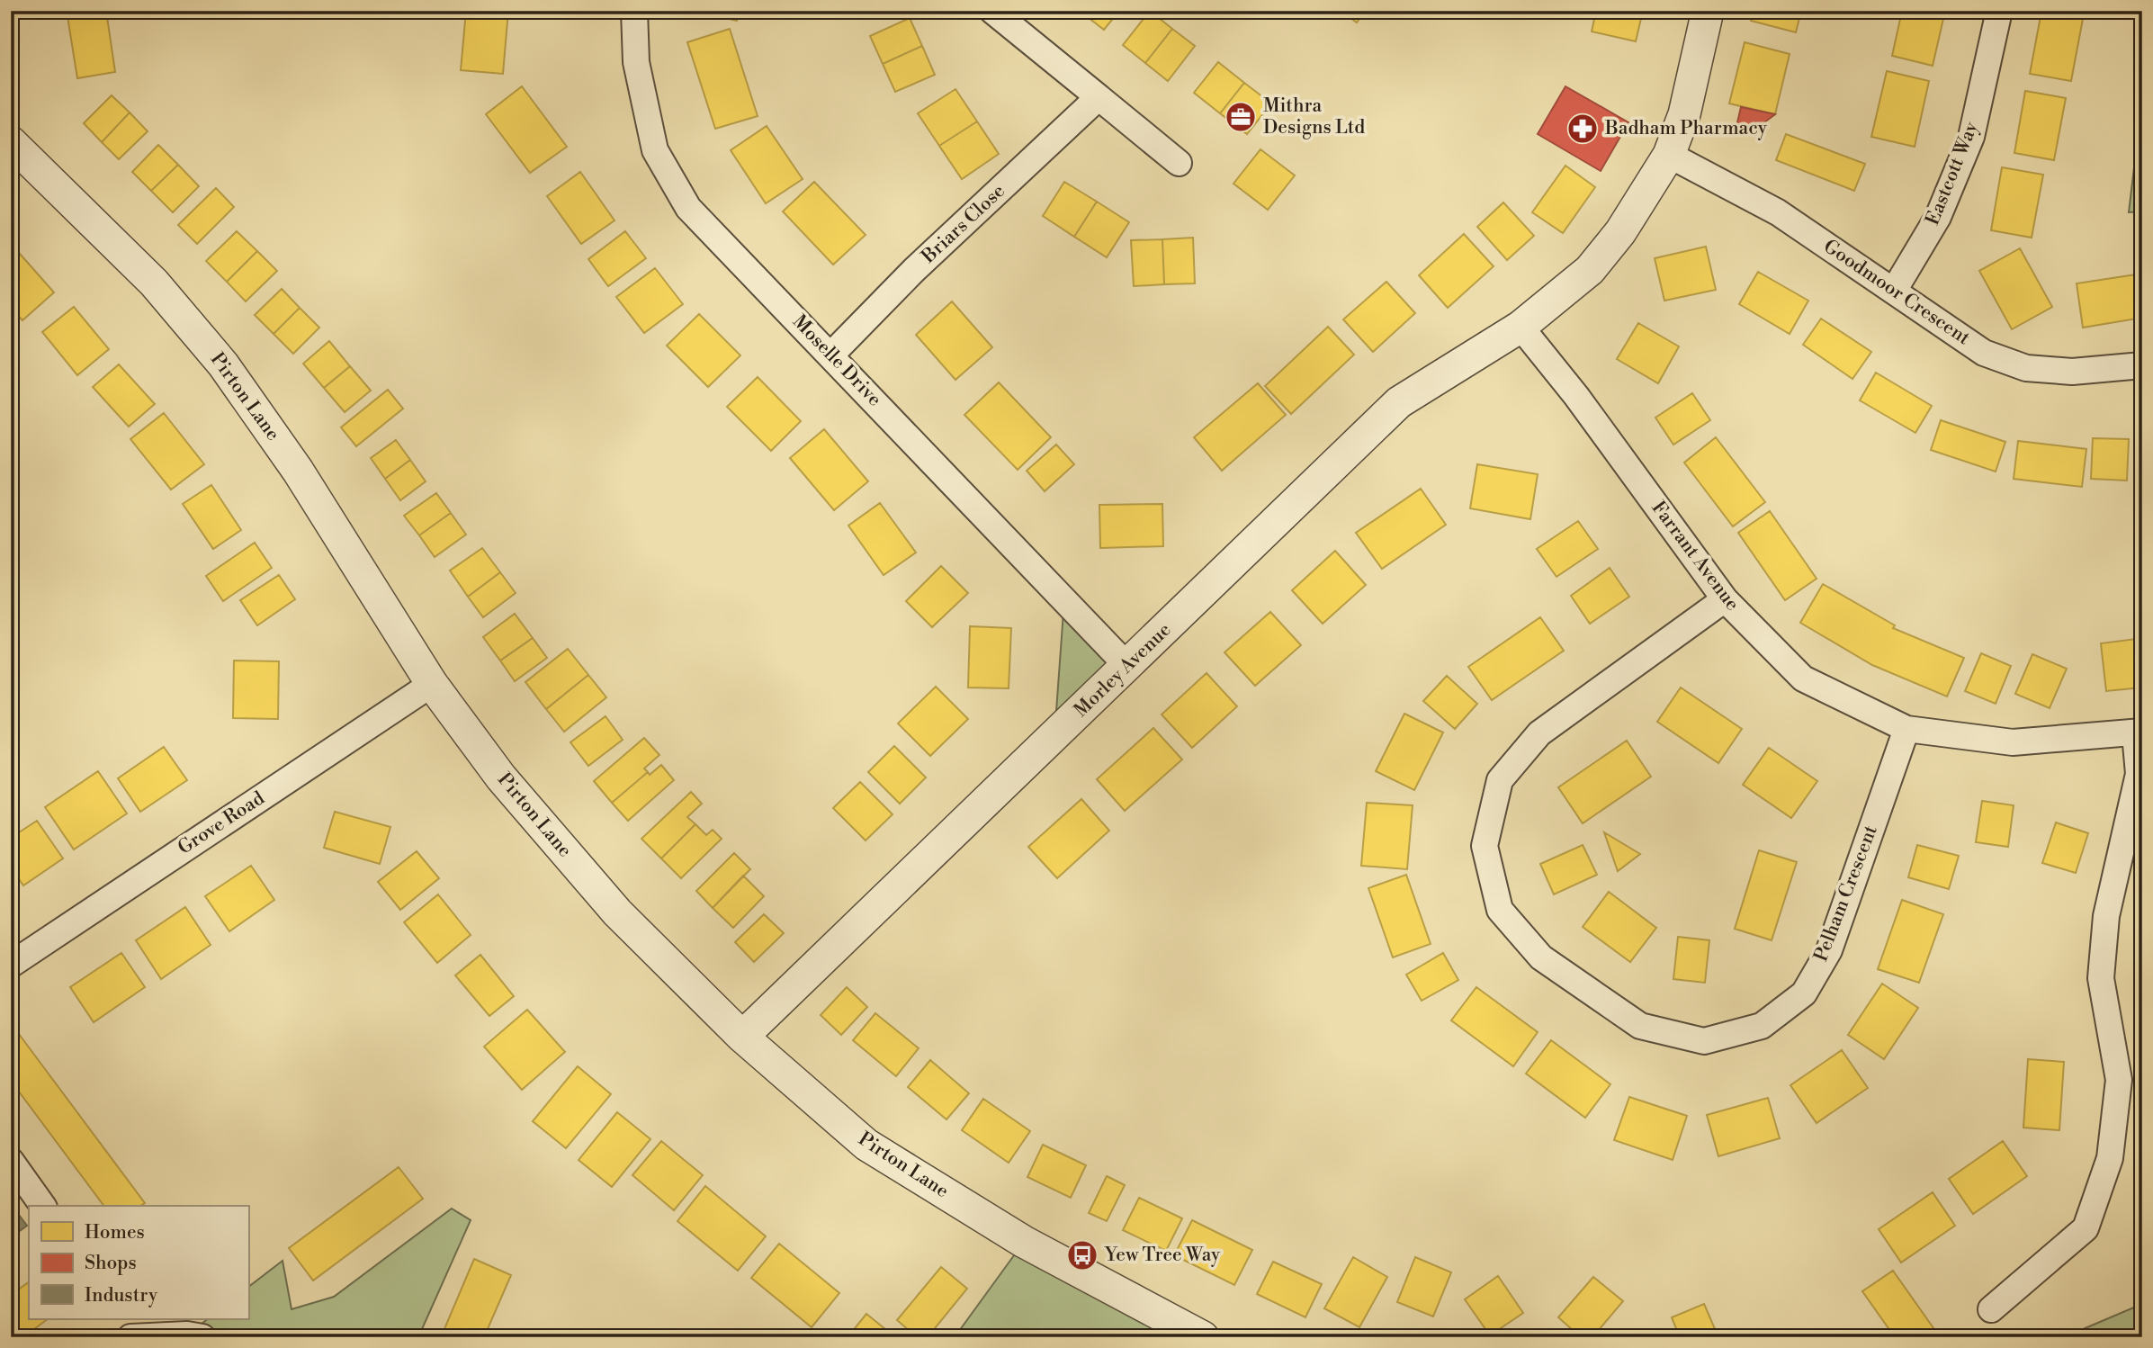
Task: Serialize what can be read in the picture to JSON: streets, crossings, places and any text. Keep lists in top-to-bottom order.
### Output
{
  "streets": {
    "street": [
      "Eastcott Way",
      "Briars Close",
      "Goodmoor Crescent",
      "Moselle Drive",
      "Pirton Lane",
      "Farrant Avenue",
      "Morley Avenue",
      "Grove Road",
      "Pelham Crescent"
    ]
  },
  "crossings": [
    ["Eastcott Way", "Goodmoor Crescent"],
    ["Briars Close", "Moselle Drive"],
    ["Goodmoor Crescent", "Morley Avenue"],
    ["Moselle Drive", "Morley Avenue"],
    ["Pirton Lane", "Morley Avenue"],
    ["Pirton Lane", "Grove Road"],
    ["Farrant Avenue", "Morley Avenue"],
    ["Farrant Avenue", "Pelham Crescent"]
  ],
  "places": {
    "office": ["Mithra Designs Ltd"],
    "pharmacy": ["Badham Pharmacy"],
    "bus stop": ["Yew Tree Way"]
  },
  "legend": ["Homes", "Shops", "Industry"]
}
